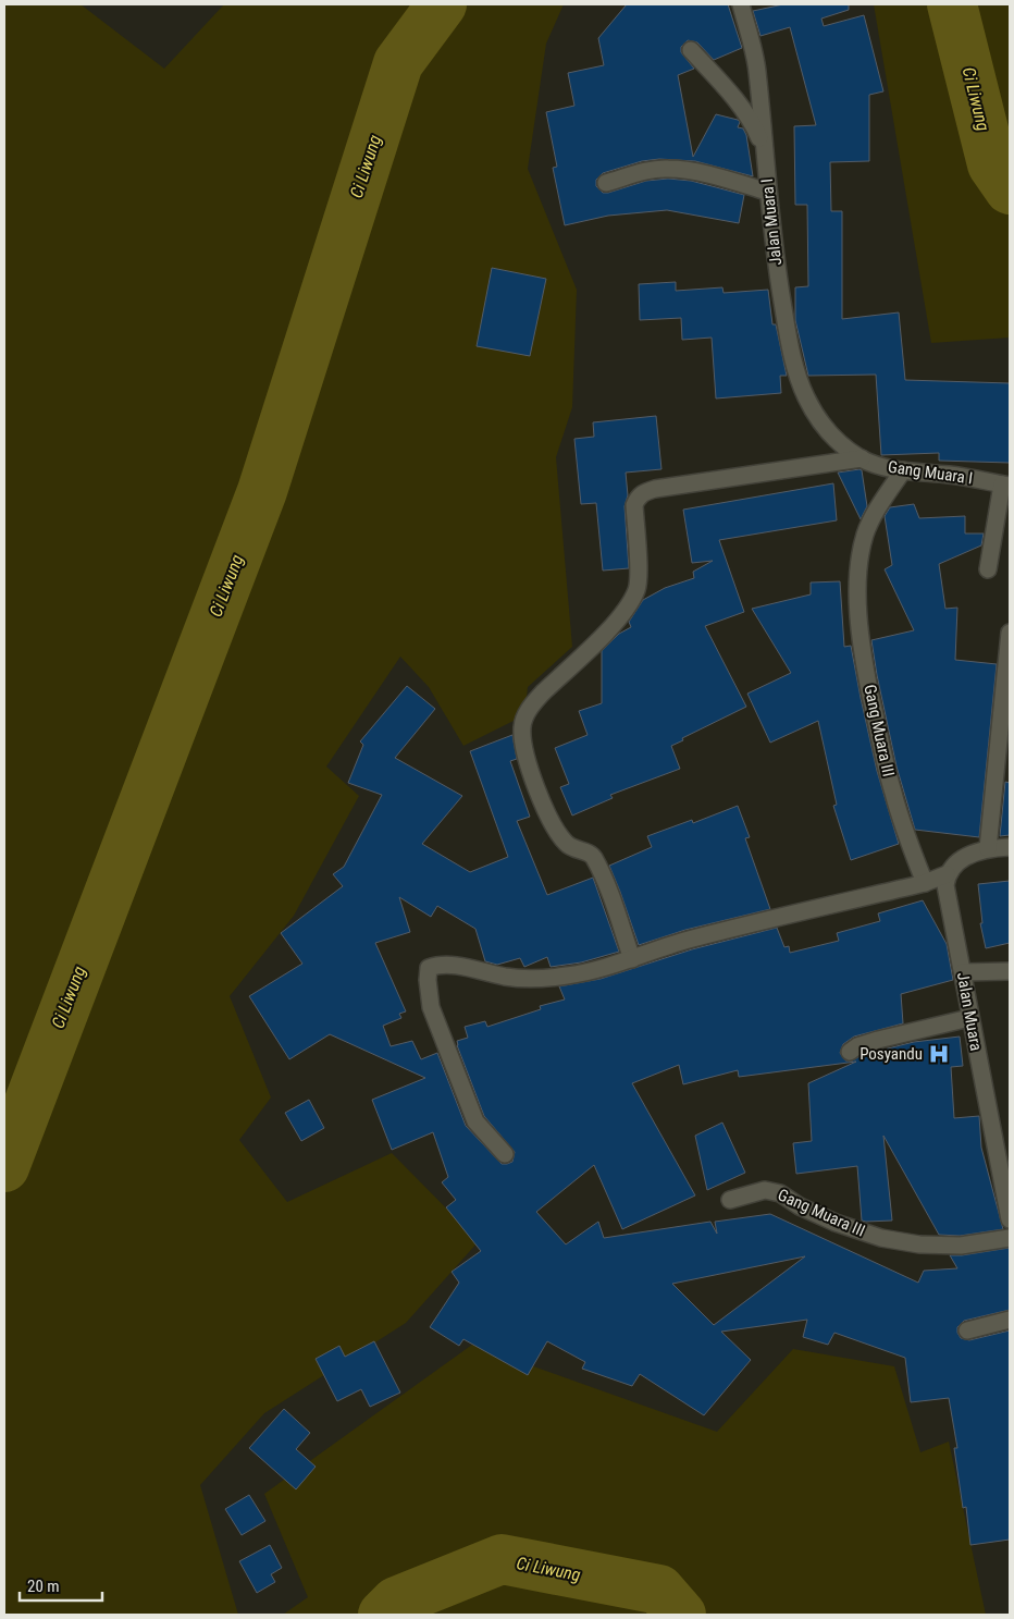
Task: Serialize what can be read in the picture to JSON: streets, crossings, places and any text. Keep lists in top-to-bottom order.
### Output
{
  "streets": {
    "street": [
      "Jalan Muara I",
      "Gang Muara I",
      "Gang Muara III",
      "Jalan Muara"
    ]
  },
  "crossings": [
    ["Jalan Muara I", "Gang Muara I"],
    ["Gang Muara I", "Gang Muara III"]
  ],
  "water": ["Ci Liwung"],
  "places": {
    "hospital": ["Posyandu"]
  },
  "scale_bar": "20 m"
}
